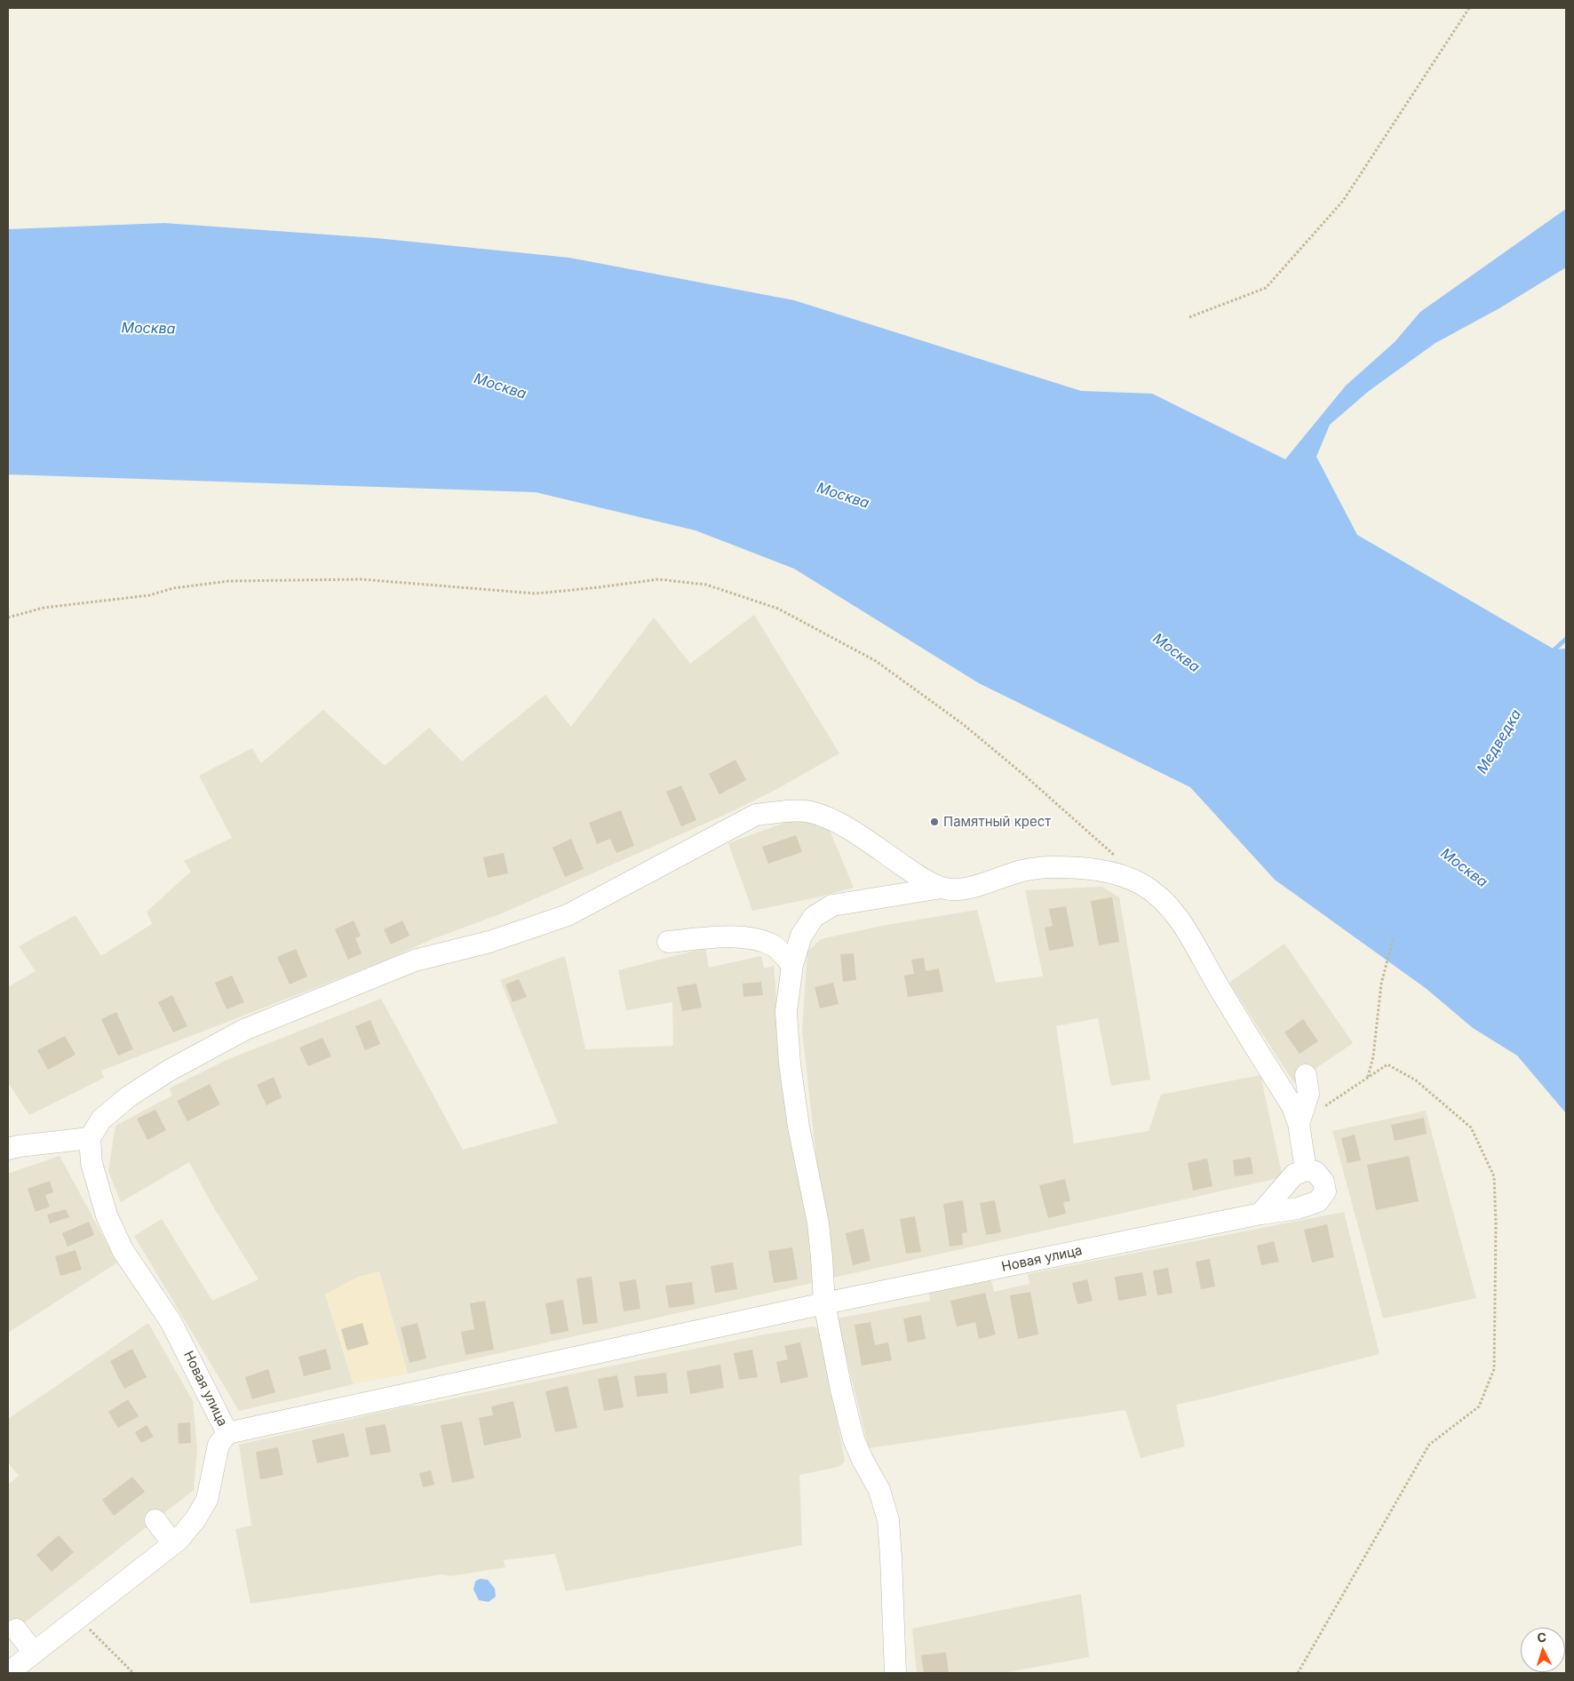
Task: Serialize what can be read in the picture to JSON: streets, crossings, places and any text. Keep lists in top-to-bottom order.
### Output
{
  "streets": {
    "street": ["Новая улица"]
  },
  "water": ["Москва", "Медведка"],
  "places": ["Памятный крест"],
  "north": "top"
}
